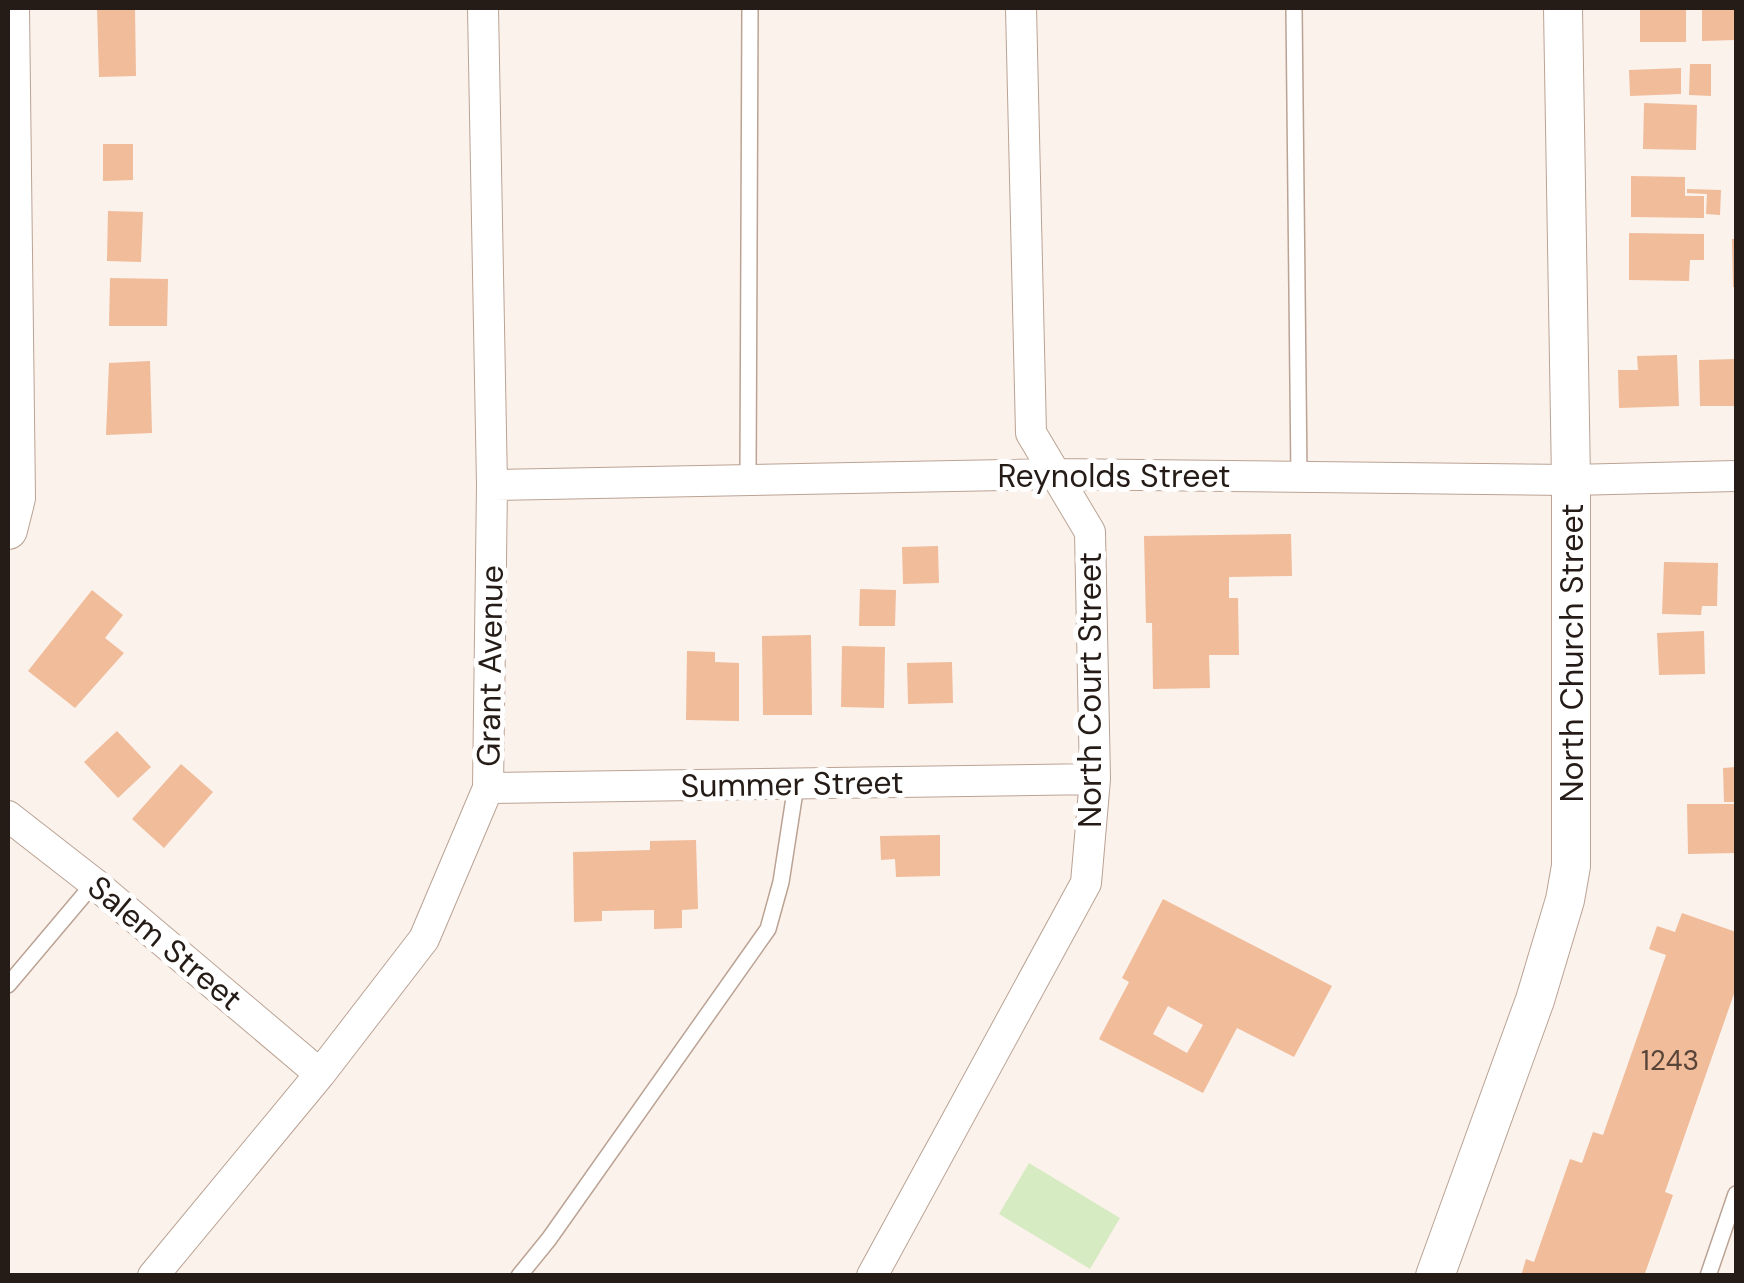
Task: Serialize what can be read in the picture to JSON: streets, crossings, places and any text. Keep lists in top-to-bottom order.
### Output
{
  "streets": {
    "street": [
      "Reynolds Street",
      "North Church Street",
      "Grant Avenue",
      "North Court Street",
      "Summer Street",
      "Salem Street"
    ]
  },
  "crossings": [
    ["Reynolds Street", "North Church Street"],
    ["Reynolds Street", "Grant Avenue"],
    ["Reynolds Street", "North Court Street"],
    ["Grant Avenue", "Summer Street"],
    ["Grant Avenue", "Salem Street"],
    ["North Court Street", "Summer Street"]
  ],
  "house_numbers": ["1243"]
}
